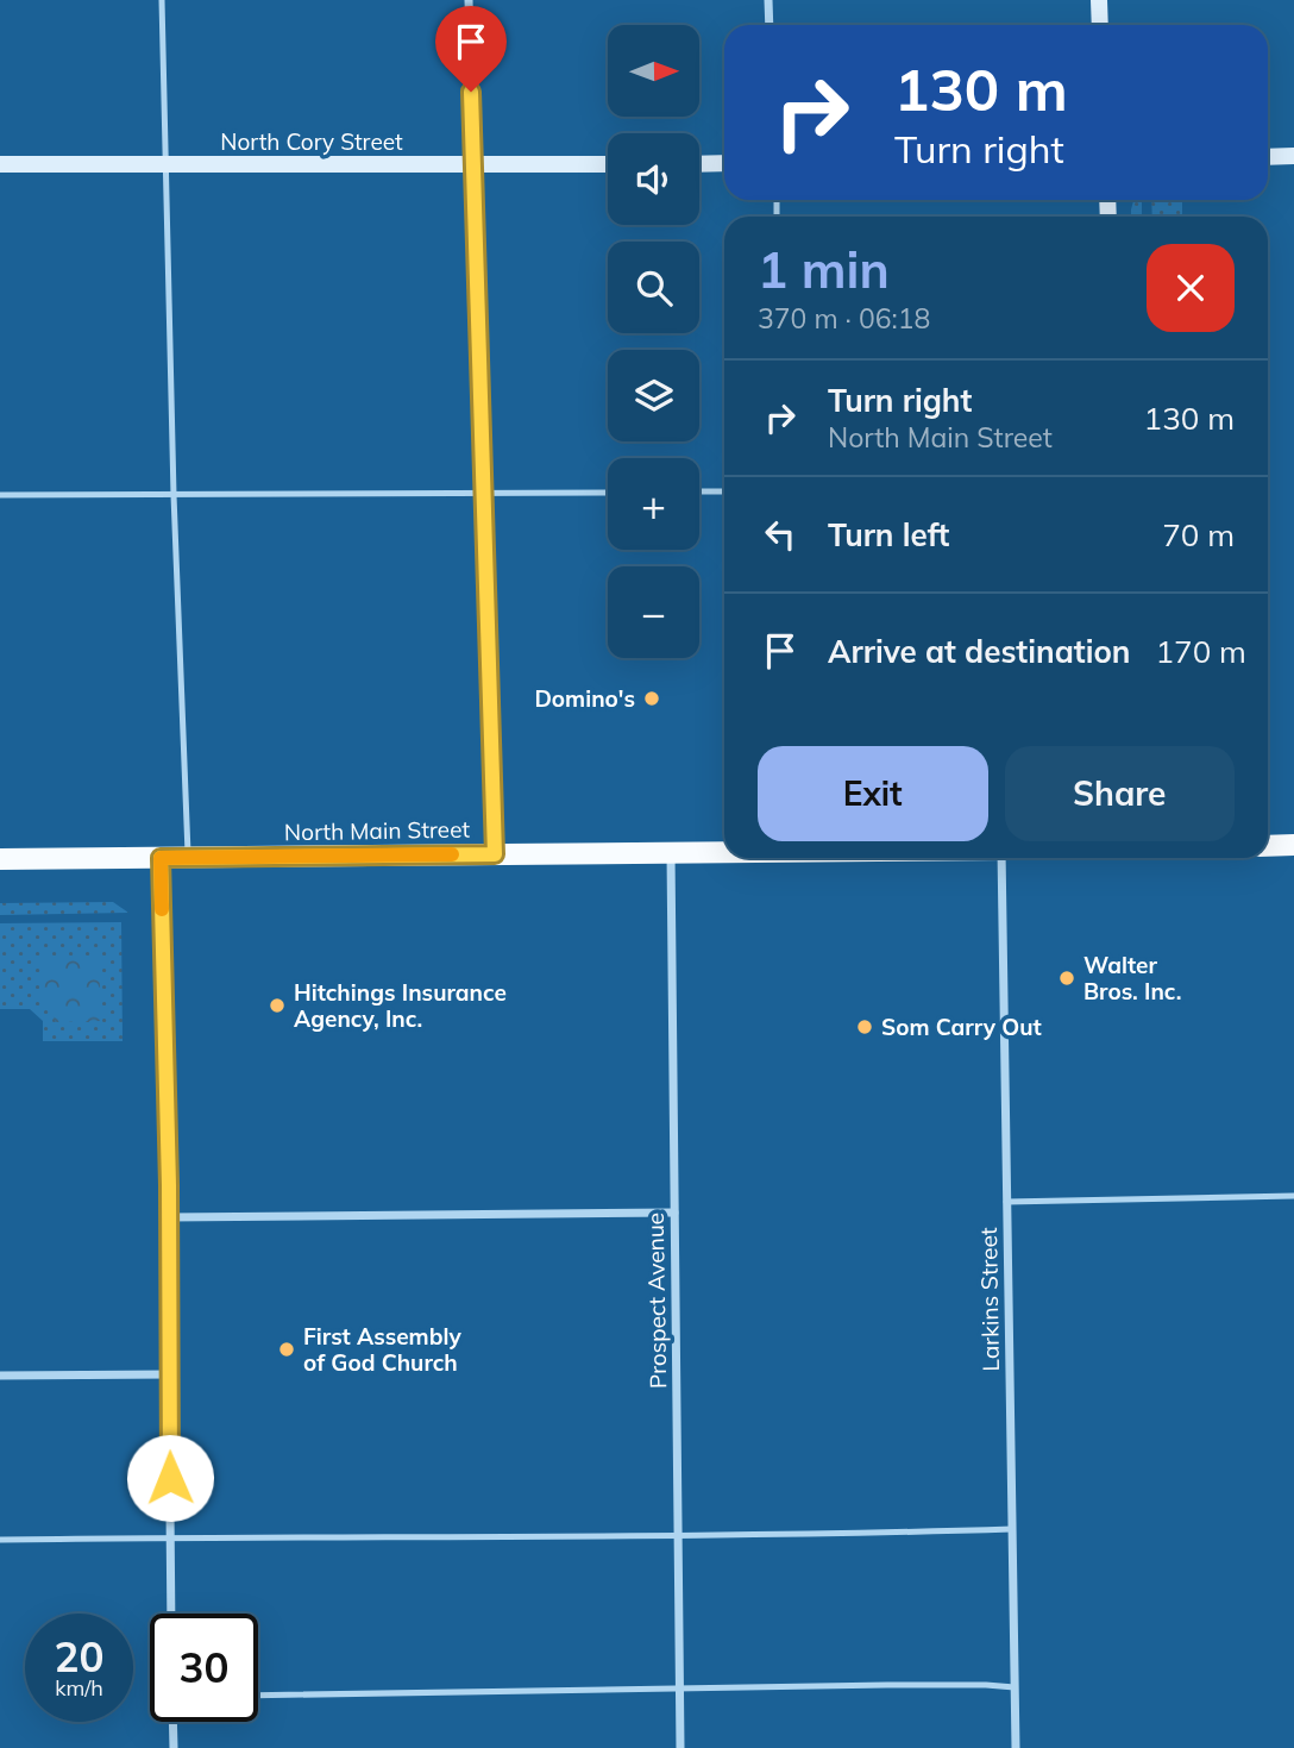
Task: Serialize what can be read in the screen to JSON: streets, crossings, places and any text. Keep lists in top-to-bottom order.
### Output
{
  "streets": {
    "main road": ["North Main Street"],
    "street": ["North Cory Street", "Larkins Street", "Prospect Avenue"]
  },
  "crossings": [
    ["North Main Street", "Prospect Avenue"]
  ],
  "places": [
    "Domino's",
    "Walter Bros. Inc.",
    "Hitchings Insurance Agency, Inc.",
    "Som Carry Out",
    "First Assembly of God Church"
  ],
  "north": "right",
  "page": {
    "map_buttons": ["+", "−"],
    "turn": ["130 m", "Turn right"],
    "heading": ["1 min", "370 m · 06:18"],
    "list": [
      {
        "name": "Turn right",
        "note": "North Main Street",
        "value": "130 m"
      },
      {
        "name": "Turn left",
        "value": "70 m"
      },
      {
        "name": "Arrive at destination",
        "value": "170 m"
      }
    ],
    "buttons": ["Exit", "Share"],
    "speed": "20 km/h",
    "limit": "30"
  }
}
